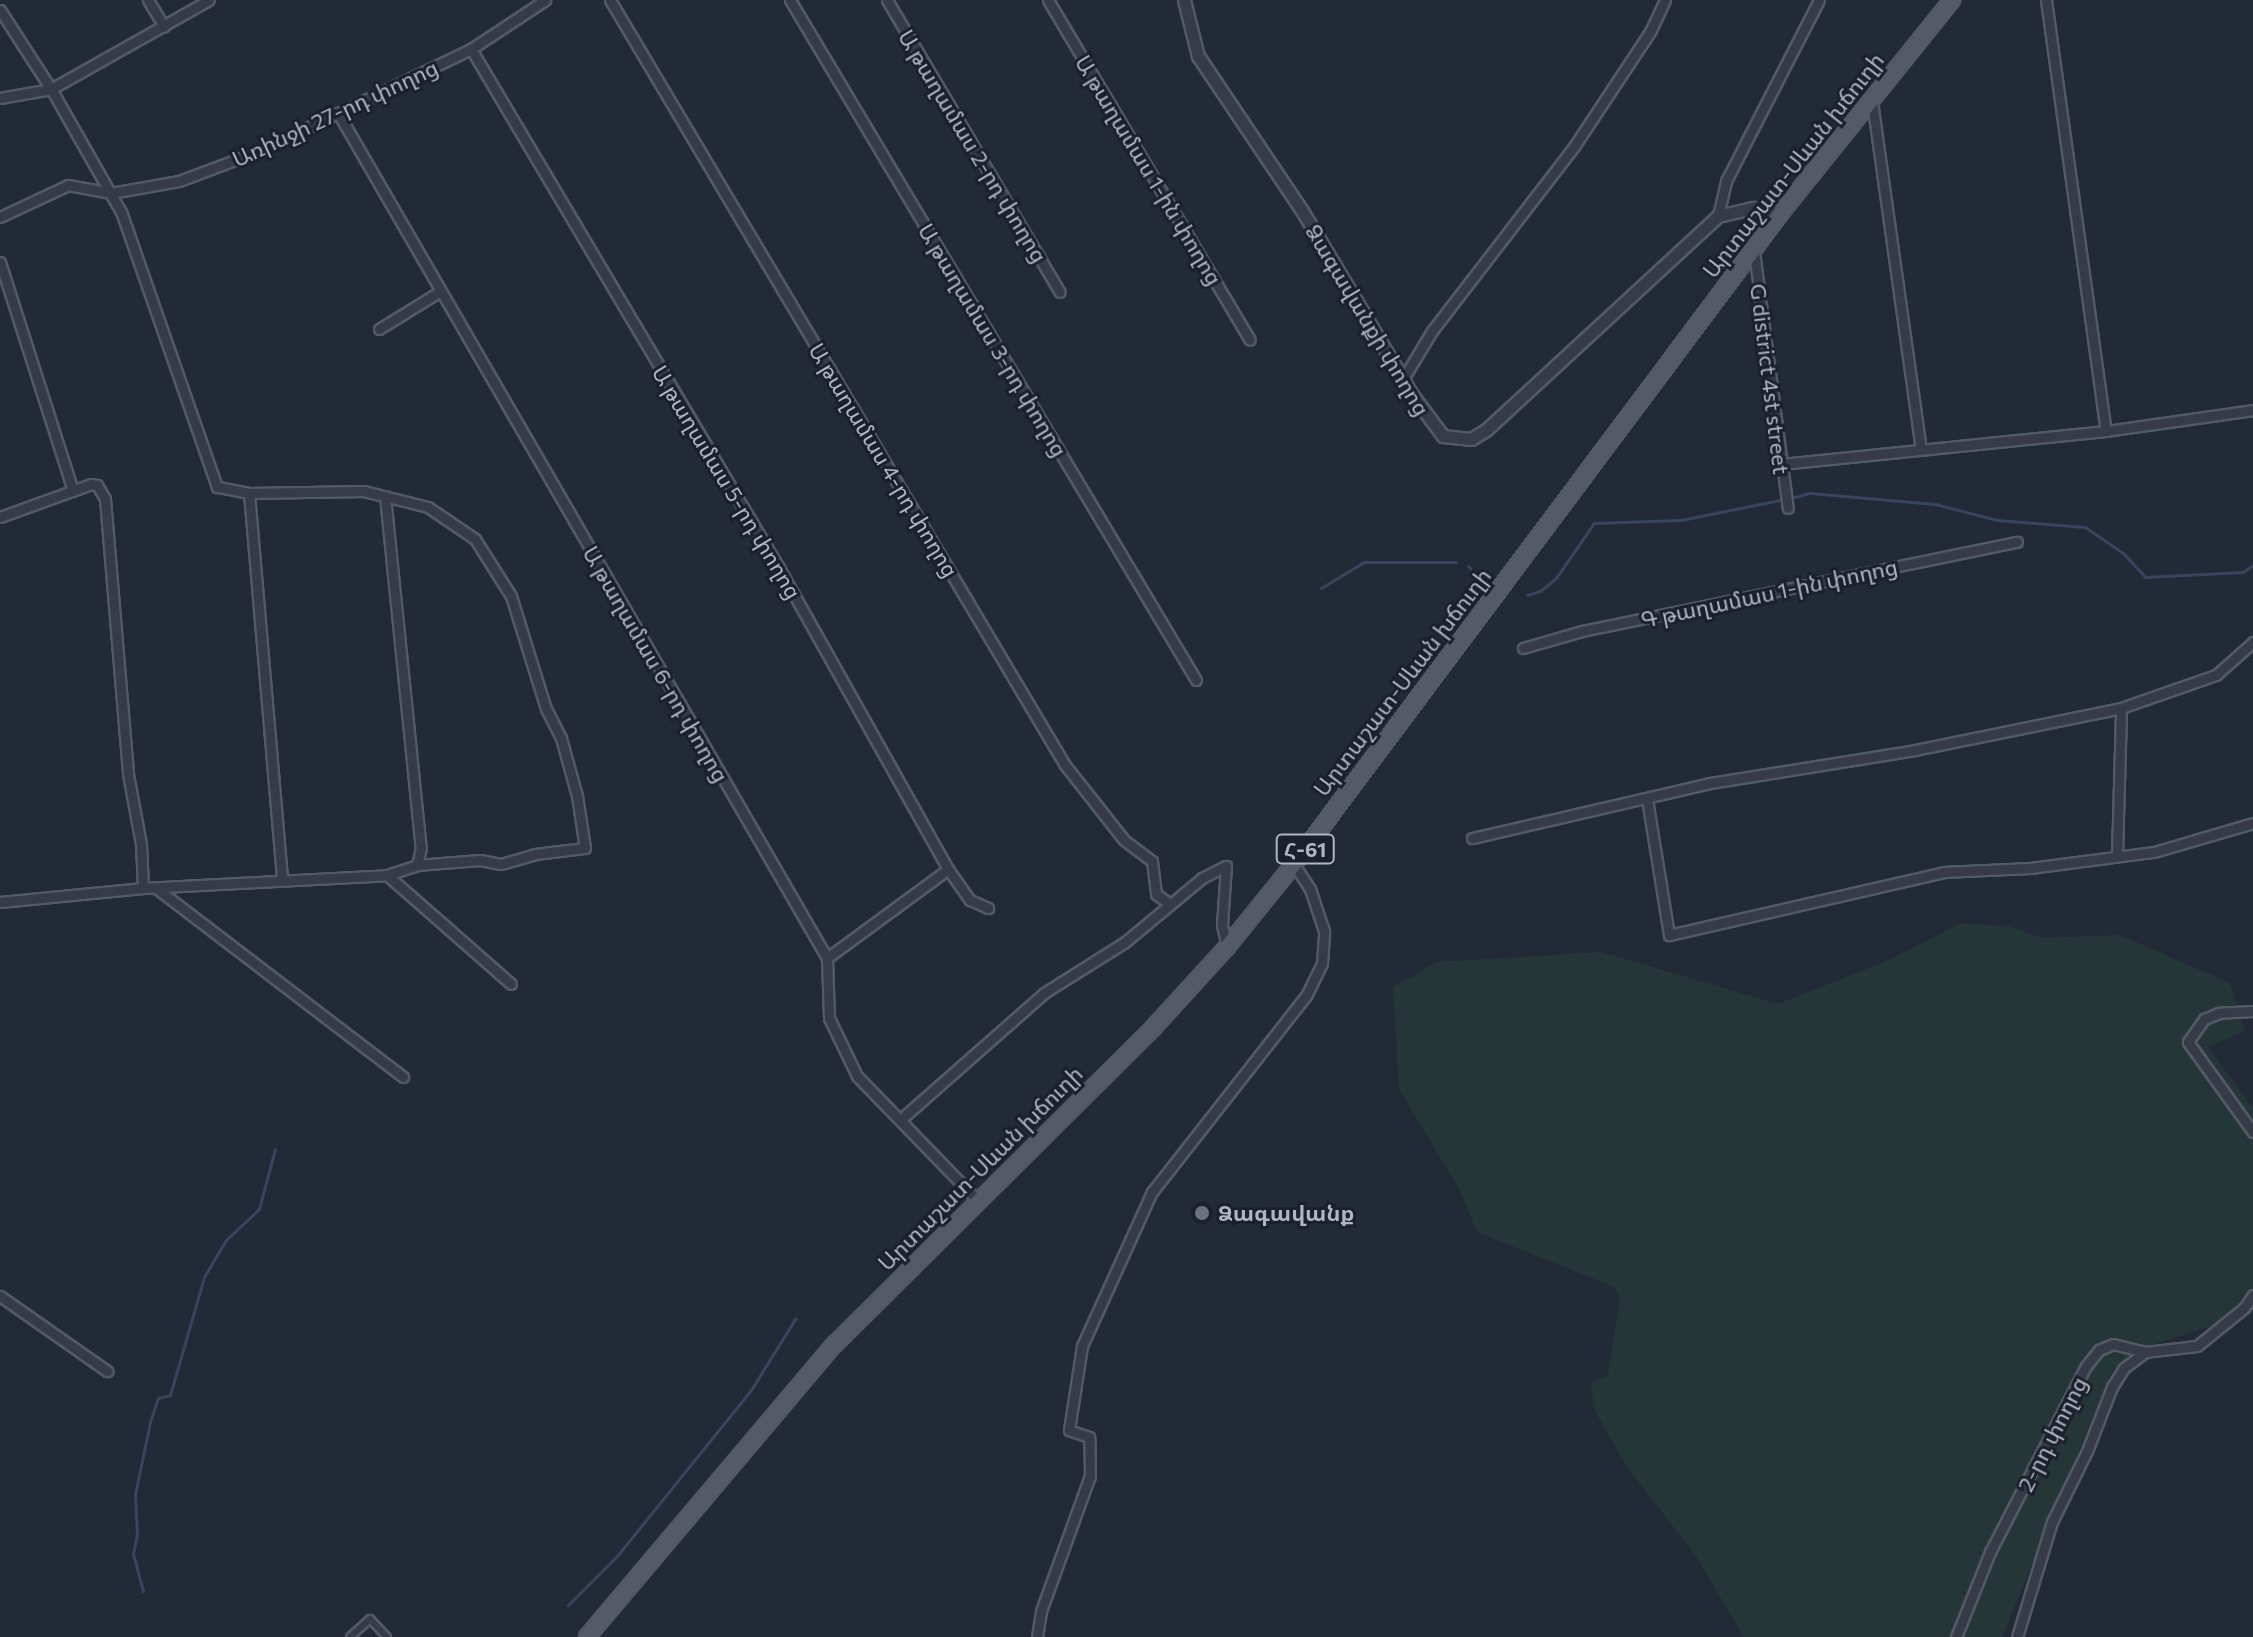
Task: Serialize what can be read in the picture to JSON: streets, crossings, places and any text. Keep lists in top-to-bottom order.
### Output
{
  "streets": {
    "main road": ["Արտաշատ-Սևան խճուղի", "Հ-61"],
    "street": [
      "Առինջի 27-րդ փողոց",
      "Ա թաղամաս 2-րդ փողոց",
      "Ա թաղամաս 1-ին փողոց",
      "Ձագավանքի փողոց",
      "Ա թաղամաս 3-րդ փողոց",
      "G district 4st street",
      "Ա թաղամաս 4-րդ փողոց",
      "Ա թաղամաս 5-րդ փողոց",
      "Գ թաղամաս 1-ին փողոց",
      "Ա թաղամաս 6-րդ փողոց",
      "2-րդ փողոց"
    ]
  },
  "crossings": [
    ["Առինջի 27-րդ փողոց", "Ա թաղամաս 5-րդ փողոց"],
    ["Առինջի 27-րդ փողոց", "Ա թաղամաս 6-րդ փողոց"],
    ["Արտաշատ-Սևան խճուղի", "G district 4st street"],
    ["Արտաշատ-Սևան խճուղի", "Ա թաղամաս 6-րդ փողոց"]
  ],
  "places": ["Ձագավանք"]
}
